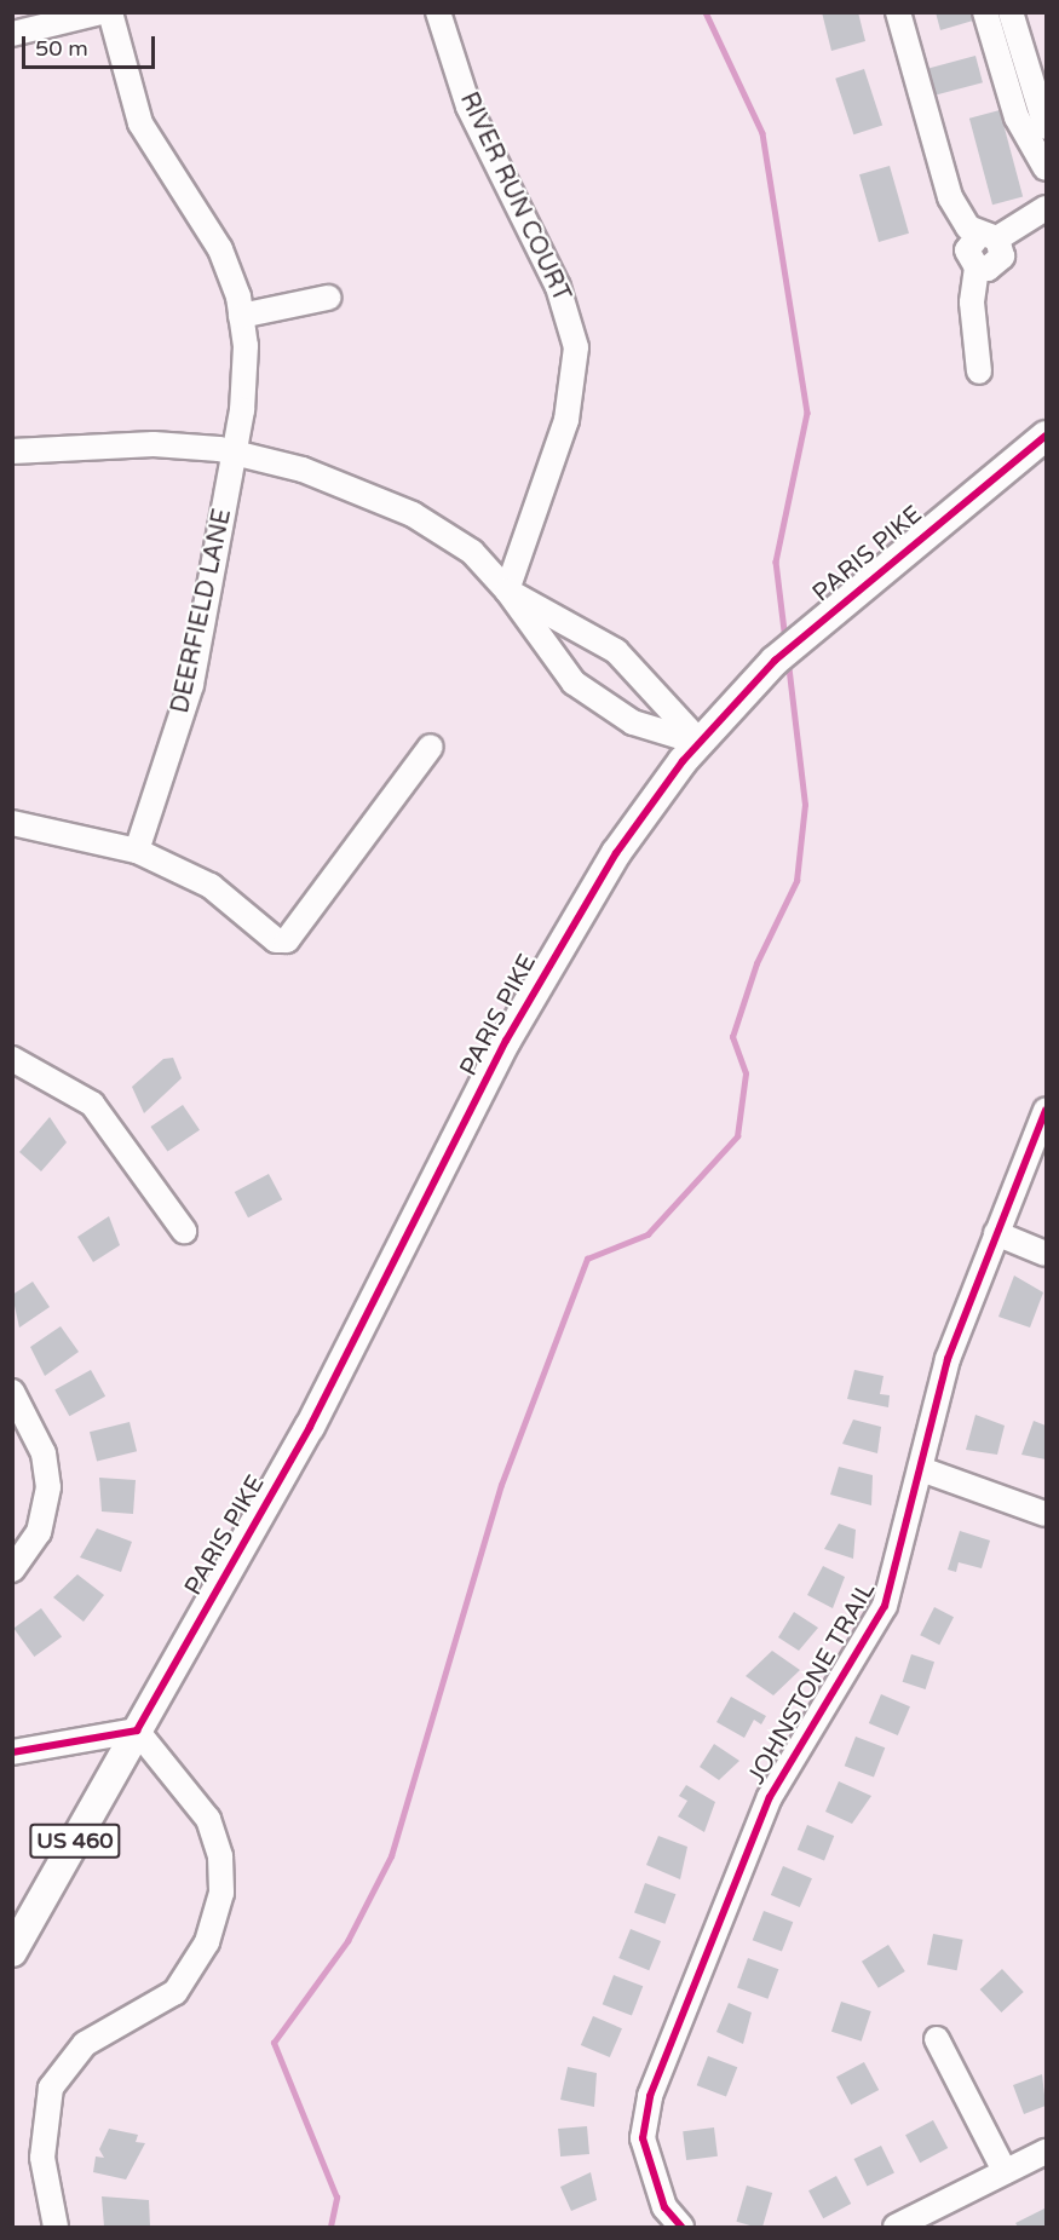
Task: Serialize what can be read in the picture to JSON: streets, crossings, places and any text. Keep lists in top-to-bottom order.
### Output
{
  "streets": {
    "main road": ["PARIS PIKE", "US 460"],
    "street": ["RIVER RUN COURT", "DEERFIELD LANE", "JOHNSTONE TRAIL"]
  },
  "scale_bar": "50 m"
}
